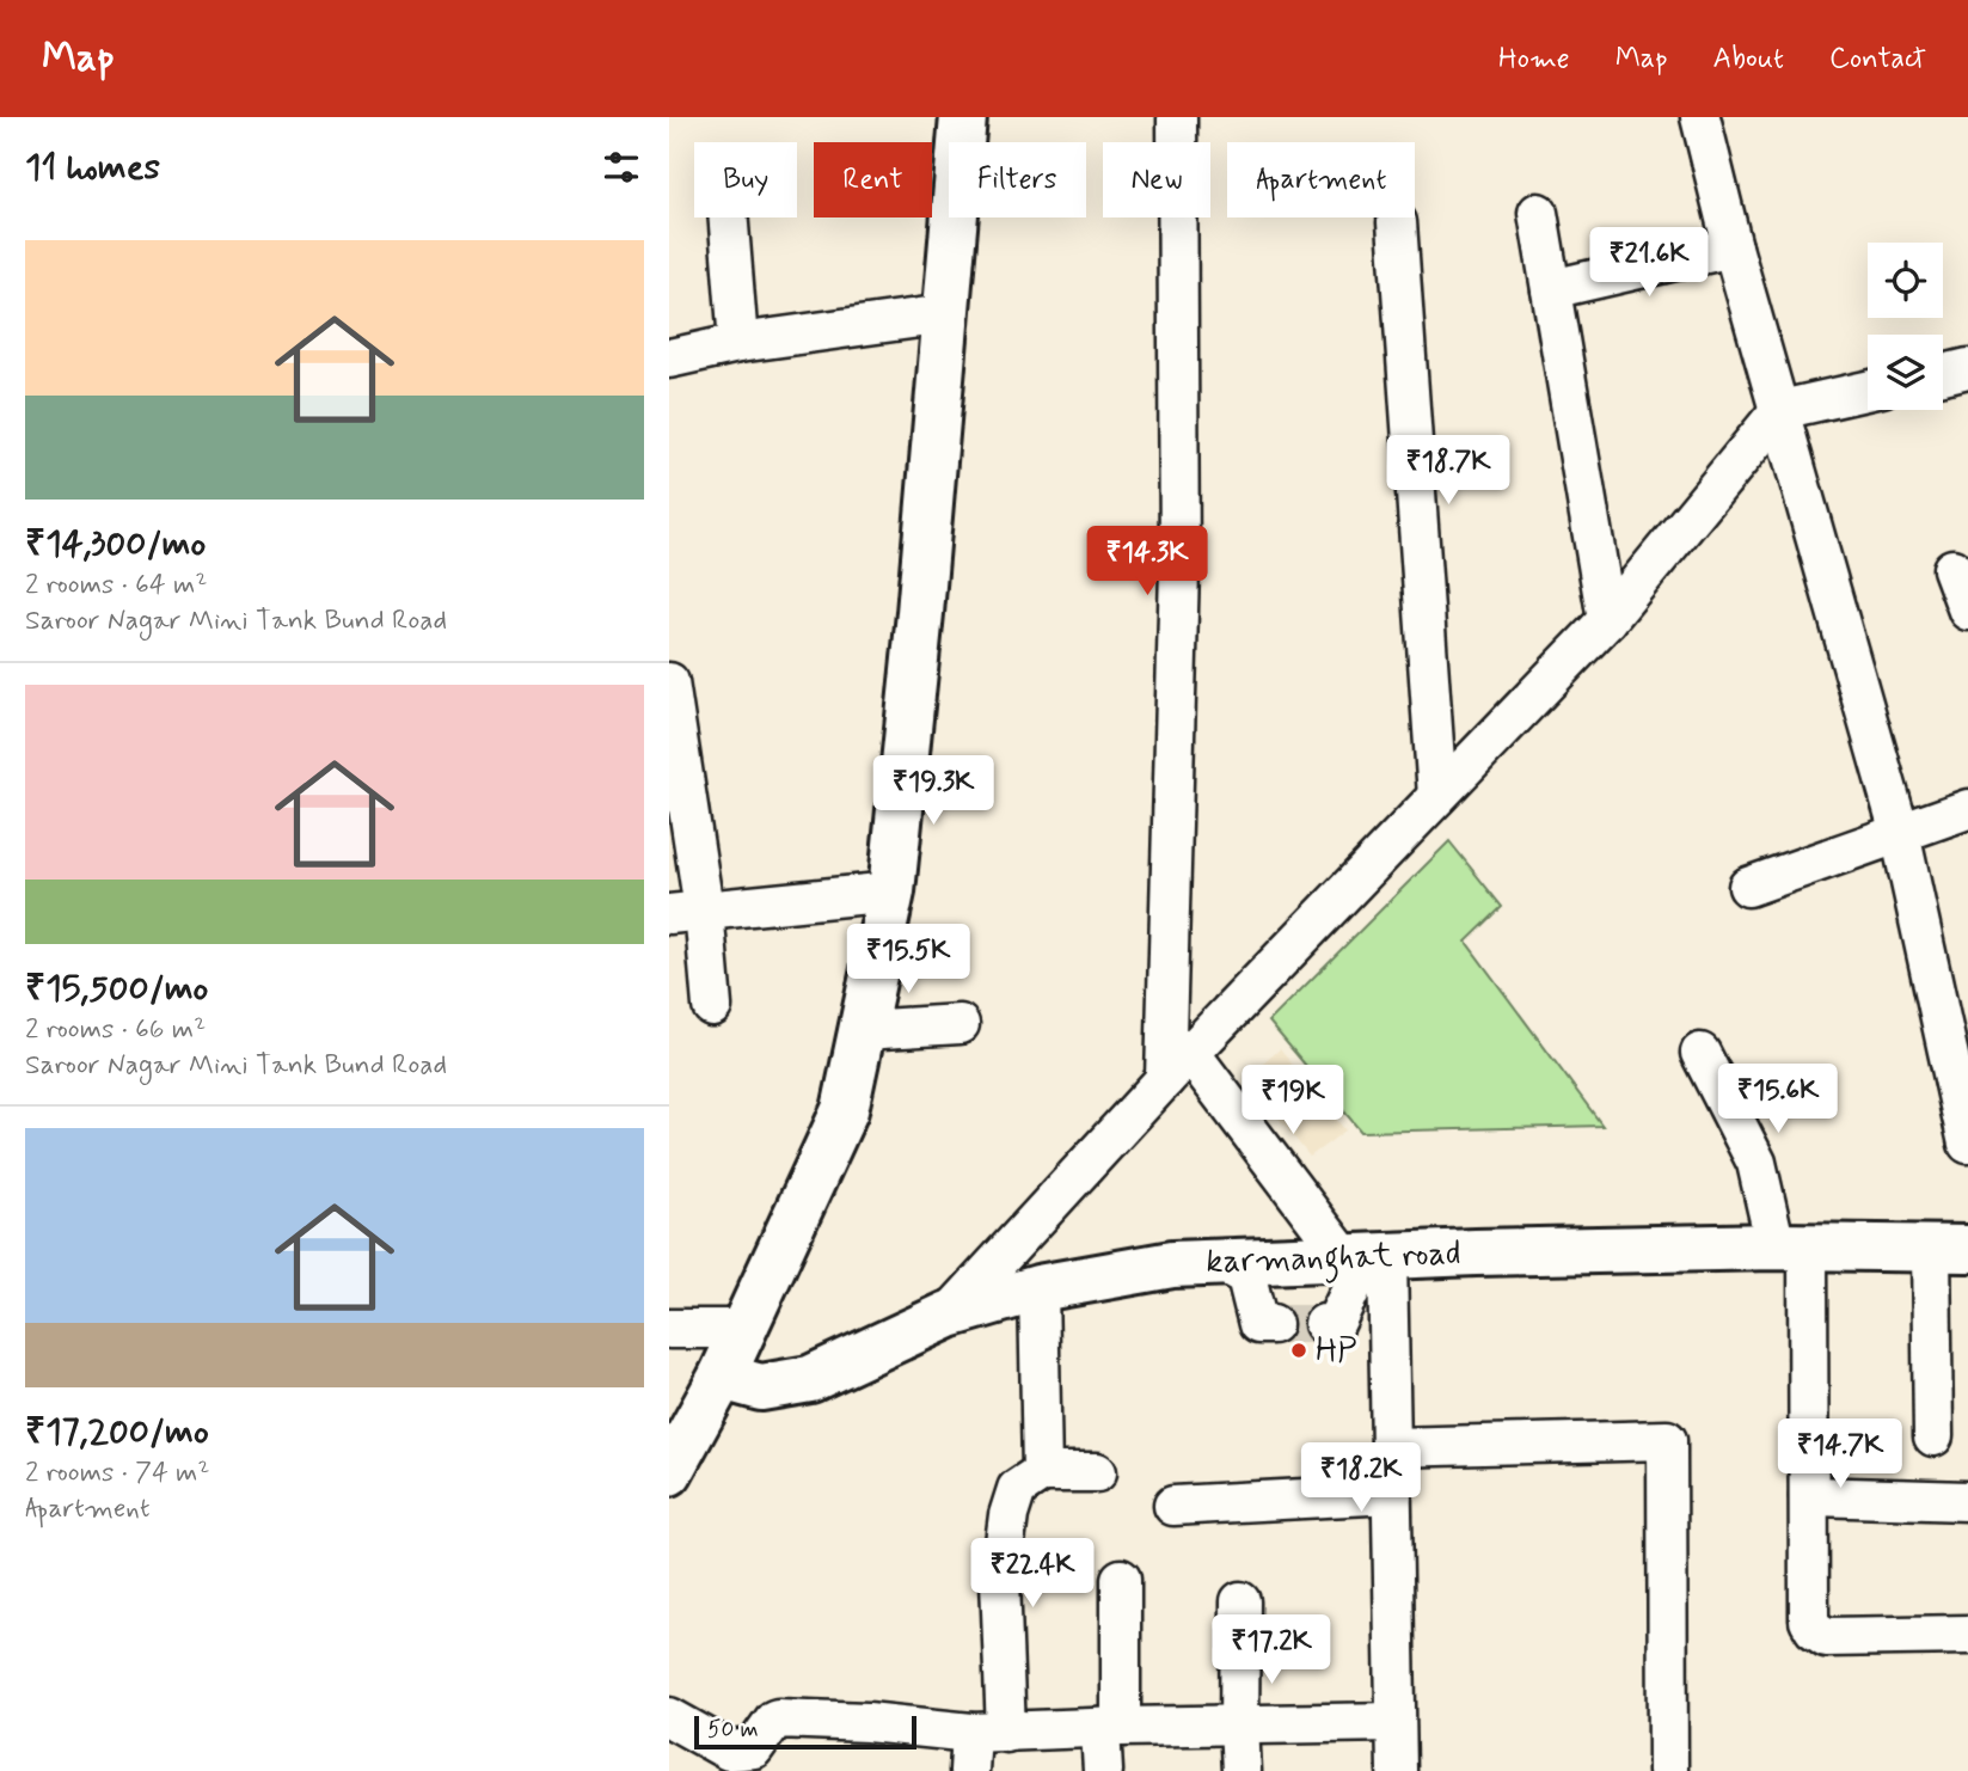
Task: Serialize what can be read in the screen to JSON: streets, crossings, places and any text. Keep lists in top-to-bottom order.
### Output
{
  "streets": {
    "main road": ["karmanghat road"]
  },
  "places": ["HP"],
  "scale_bar": "50 m",
  "page": {
    "header": "Map",
    "nav": [
      "Home",
      "Map",
      "About",
      "Contact"
    ],
    "heading": "11 homes",
    "chip": [
      "Buy",
      "Rent",
      "Filters",
      "New",
      "Apartment"
    ],
    "list": [
      {
        "name": "₹14,300/mo",
        "note": "2 rooms · 64 m² · Saroor Nagar Mini Tank Bund Road"
      },
      {
        "name": "₹15,500/mo",
        "note": "2 rooms · 66 m² · Saroor Nagar Mini Tank Bund Road"
      },
      {
        "name": "₹17,200/mo",
        "note": "2 rooms · 74 m² · Apartment"
      }
    ],
    "price": [
      "₹21.6K",
      "₹18.7K",
      "₹14.3K",
      "₹19.3K",
      "₹15.5K",
      "₹15.6K",
      "₹19K",
      "₹14.7K",
      "₹18.2K",
      "₹22.4K",
      "₹17.2K"
    ],
    "scale": "50 m"
  }
}
